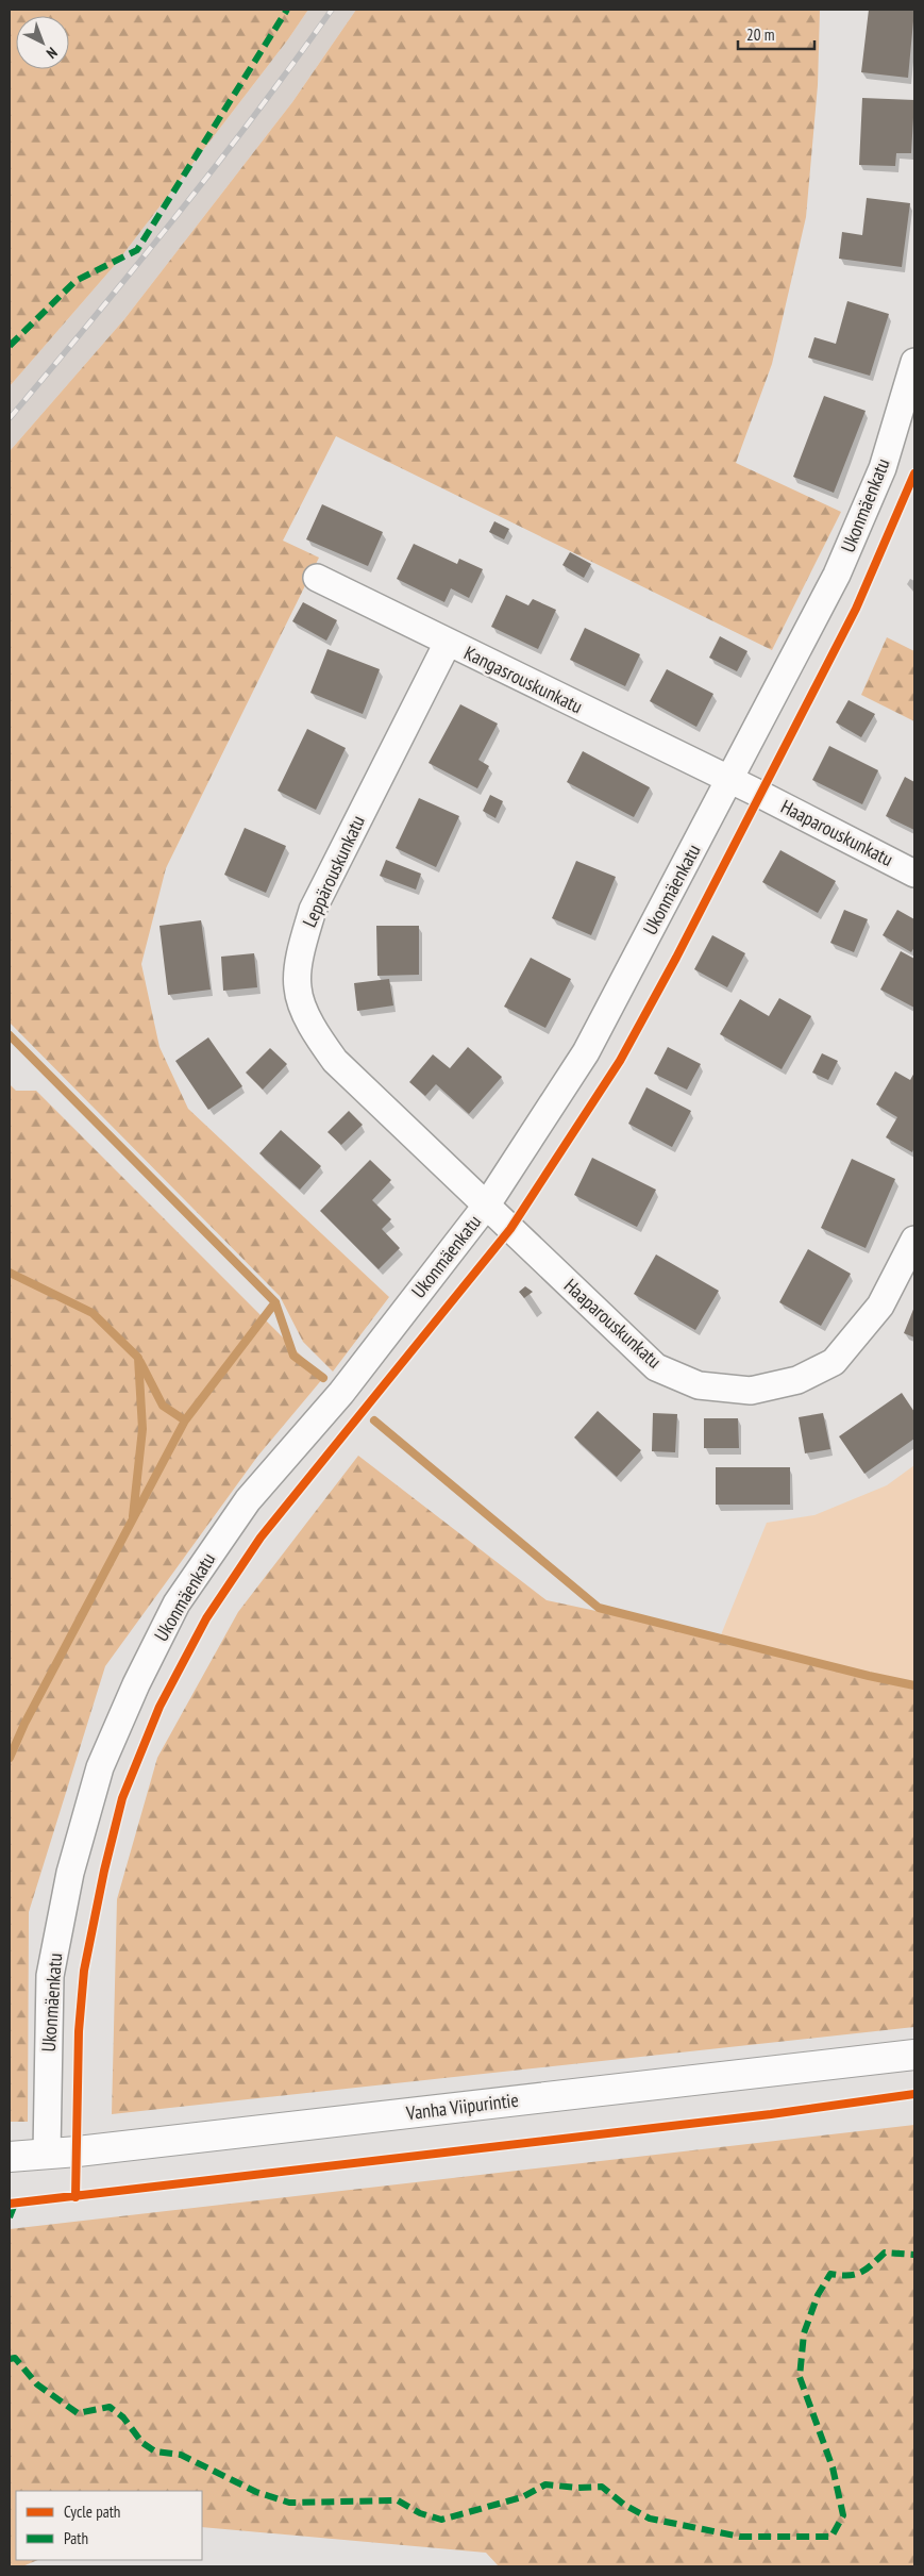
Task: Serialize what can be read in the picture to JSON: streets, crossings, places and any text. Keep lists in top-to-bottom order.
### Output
{
  "streets": {
    "street": [
      "Ukonmäenkatu",
      "Kangasrouskunkatu",
      "Haaparouskunkatu",
      "Leppärouskunkatu",
      "Vanha Viipurintie"
    ]
  },
  "crossings": [
    ["Ukonmäenkatu", "Kangasrouskunkatu"],
    ["Ukonmäenkatu", "Haaparouskunkatu"],
    ["Ukonmäenkatu", "Leppärouskunkatu"],
    ["Ukonmäenkatu", "Vanha Viipurintie"],
    ["Kangasrouskunkatu", "Haaparouskunkatu"],
    ["Kangasrouskunkatu", "Leppärouskunkatu"],
    ["Haaparouskunkatu", "Leppärouskunkatu"]
  ],
  "legend": ["Cycle path", "Path"],
  "scale_bar": "20 m",
  "north": "bottom right"
}
